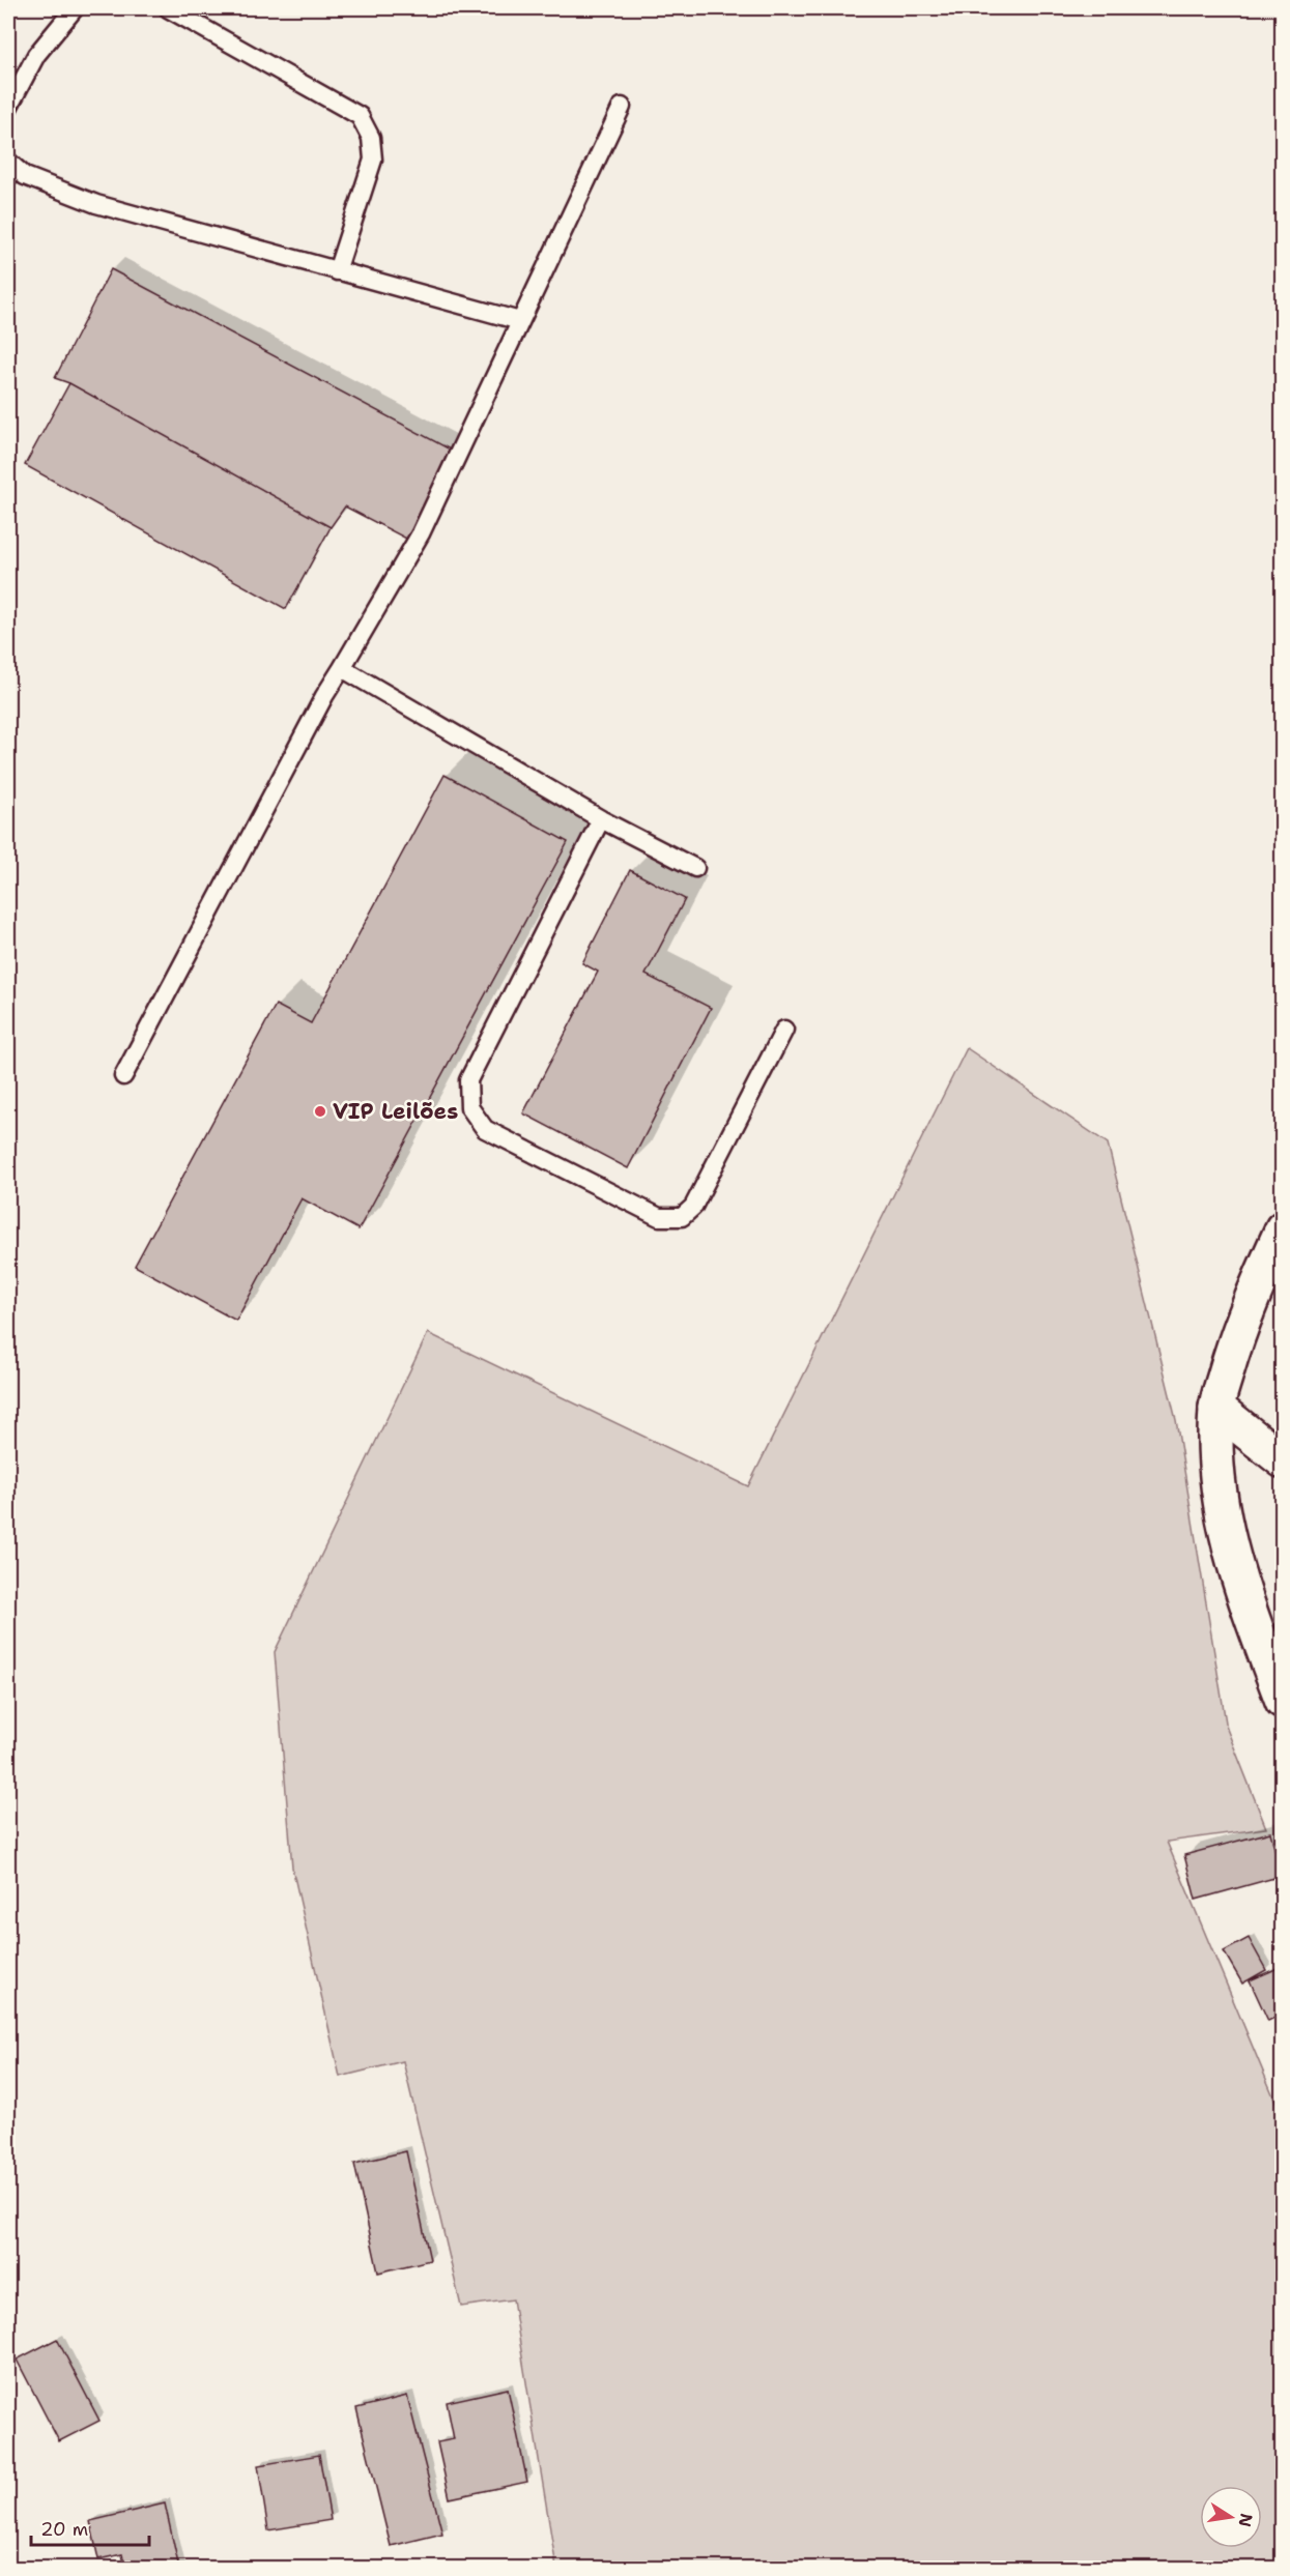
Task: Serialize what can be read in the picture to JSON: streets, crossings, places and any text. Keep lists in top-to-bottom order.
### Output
{
  "places": ["VIP Leilões"],
  "scale_bar": "20 m",
  "north": "right"
}
